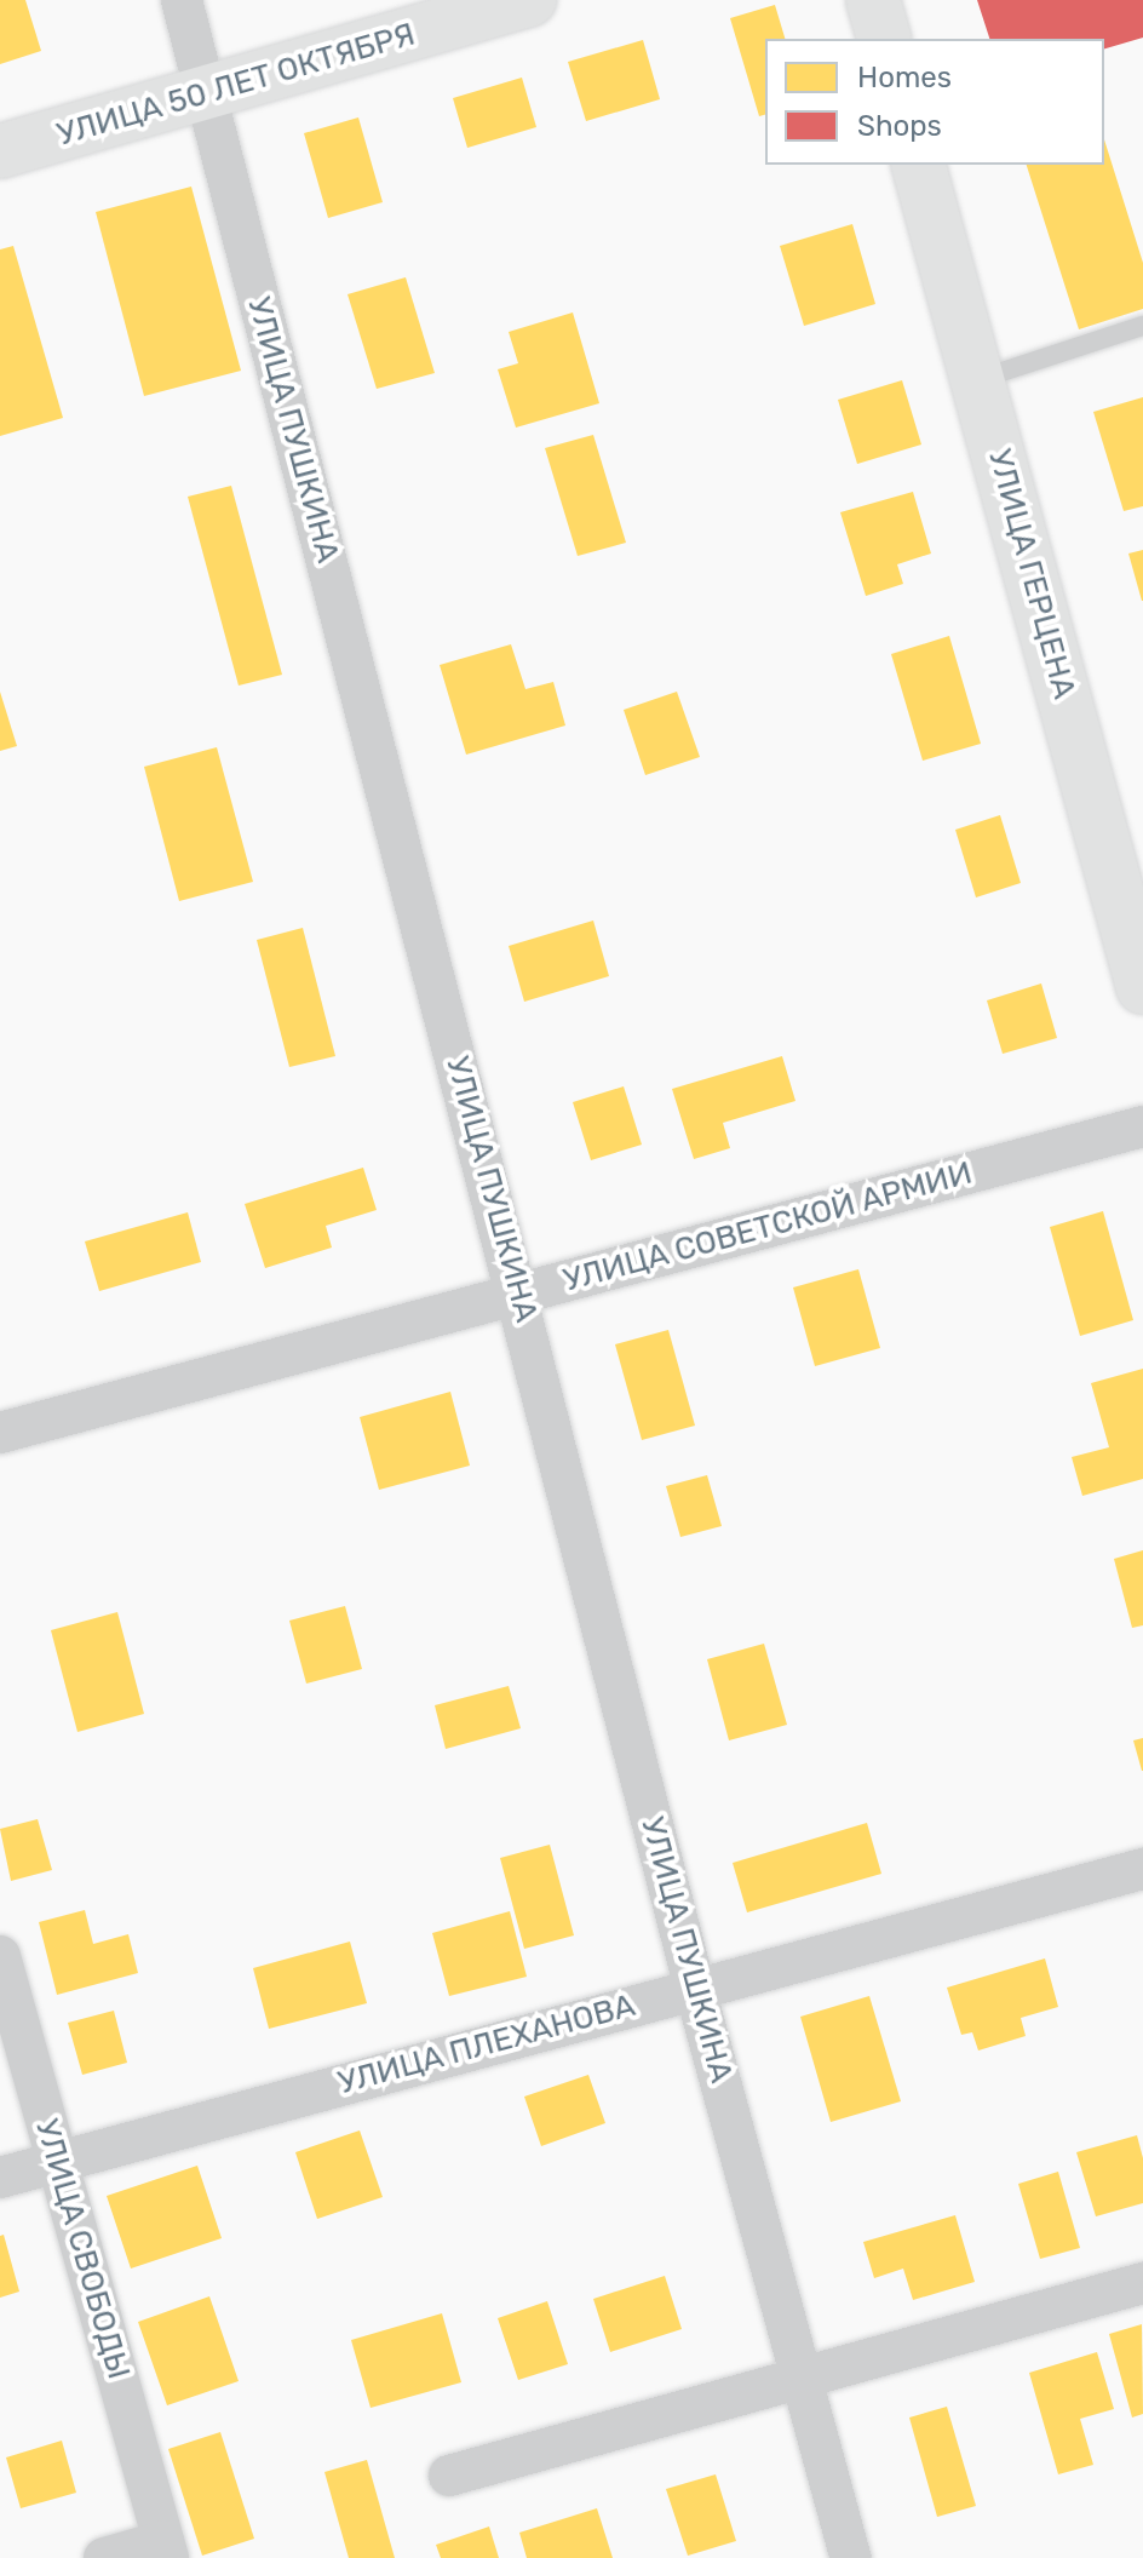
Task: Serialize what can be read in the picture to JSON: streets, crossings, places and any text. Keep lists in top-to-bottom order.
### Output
{
  "streets": {
    "street": [
      "УЛИЦА 50 ЛЕТ ОКТЯБРЯ",
      "УЛИЦА ПУШКИНА",
      "УЛИЦА ГЕРЦЕНА",
      "УЛИЦА СОВЕТСКОЙ АРМИИ",
      "УЛИЦА ПЛЕХАНОВА",
      "УЛИЦА СВОБОДЫ"
    ]
  },
  "crossings": [
    ["УЛИЦА 50 ЛЕТ ОКТЯБРЯ", "УЛИЦА ПУШКИНА"],
    ["УЛИЦА ПУШКИНА", "УЛИЦА СОВЕТСКОЙ АРМИИ"],
    ["УЛИЦА ПУШКИНА", "УЛИЦА ПЛЕХАНОВА"],
    ["УЛИЦА ПЛЕХАНОВА", "УЛИЦА СВОБОДЫ"]
  ],
  "legend": ["Homes", "Shops"]
}
